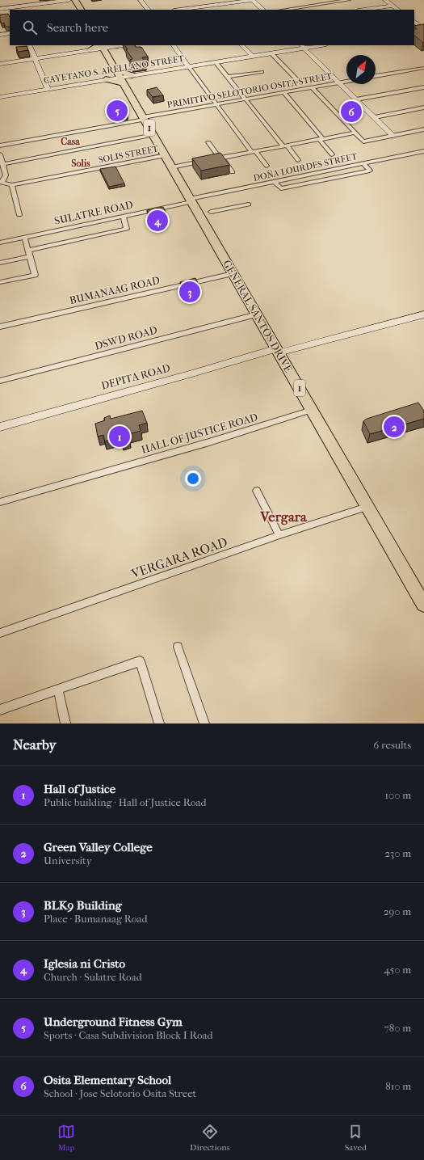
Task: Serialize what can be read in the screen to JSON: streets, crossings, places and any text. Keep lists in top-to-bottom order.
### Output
{
  "streets": {
    "highway": ["1", "GENERAL SANTOS DRIVE"],
    "street": [
      "CAYETANO S. ARELLANO STREET",
      "PRIMITIVO SELOTORIO OSITA STREET",
      "SOLIS STREET",
      "DOÑA LOURDES STREET",
      "SULATRE ROAD",
      "BUMANAAG ROAD",
      "DSWD ROAD",
      "DEPITA ROAD",
      "HALL OF JUSTICE ROAD",
      "VERGARA ROAD"
    ]
  },
  "crossings": [
    ["PRIMITIVO SELOTORIO OSITA STREET", "GENERAL SANTOS DRIVE"],
    ["SOLIS STREET", "GENERAL SANTOS DRIVE"],
    ["DOÑA LOURDES STREET", "SULATRE ROAD"],
    ["DOÑA LOURDES STREET", "GENERAL SANTOS DRIVE"],
    ["SULATRE ROAD", "GENERAL SANTOS DRIVE"],
    ["BUMANAAG ROAD", "GENERAL SANTOS DRIVE"],
    ["GENERAL SANTOS DRIVE", "DSWD ROAD"],
    ["GENERAL SANTOS DRIVE", "DEPITA ROAD"],
    ["GENERAL SANTOS DRIVE", "HALL OF JUSTICE ROAD"],
    ["GENERAL SANTOS DRIVE", "VERGARA ROAD"]
  ],
  "districts": ["Casa", "Solis", "Vergara"],
  "north": "top right",
  "page": {
    "search": "Search here",
    "pins": [
      "5",
      "6",
      "4",
      "3",
      "2",
      "1"
    ],
    "heading": ["Nearby", "6 results"],
    "list": [
      {
        "mark": "1",
        "name": "Hall of Justice",
        "note": "Public building · Hall of Justice Road",
        "value": "100 m"
      },
      {
        "mark": "2",
        "name": "Green Valley College",
        "note": "University",
        "value": "230 m"
      },
      {
        "mark": "3",
        "name": "BLK9 Building",
        "note": "Place · Bumanaag Road",
        "value": "290 m"
      },
      {
        "mark": "4",
        "name": "Iglesia ni Cristo",
        "note": "Church · Sulatre Road",
        "value": "450 m"
      },
      {
        "mark": "5",
        "name": "Underground Fitness Gym",
        "note": "Sports · Casa Subdivision Block I Road",
        "value": "780 m"
      },
      {
        "mark": "6",
        "name": "Osita Elementary School",
        "note": "School · Jose Selotorio Osita Street",
        "value": "810 m"
      }
    ],
    "nav": ["Map", "Directions", "Saved"]
  }
}
